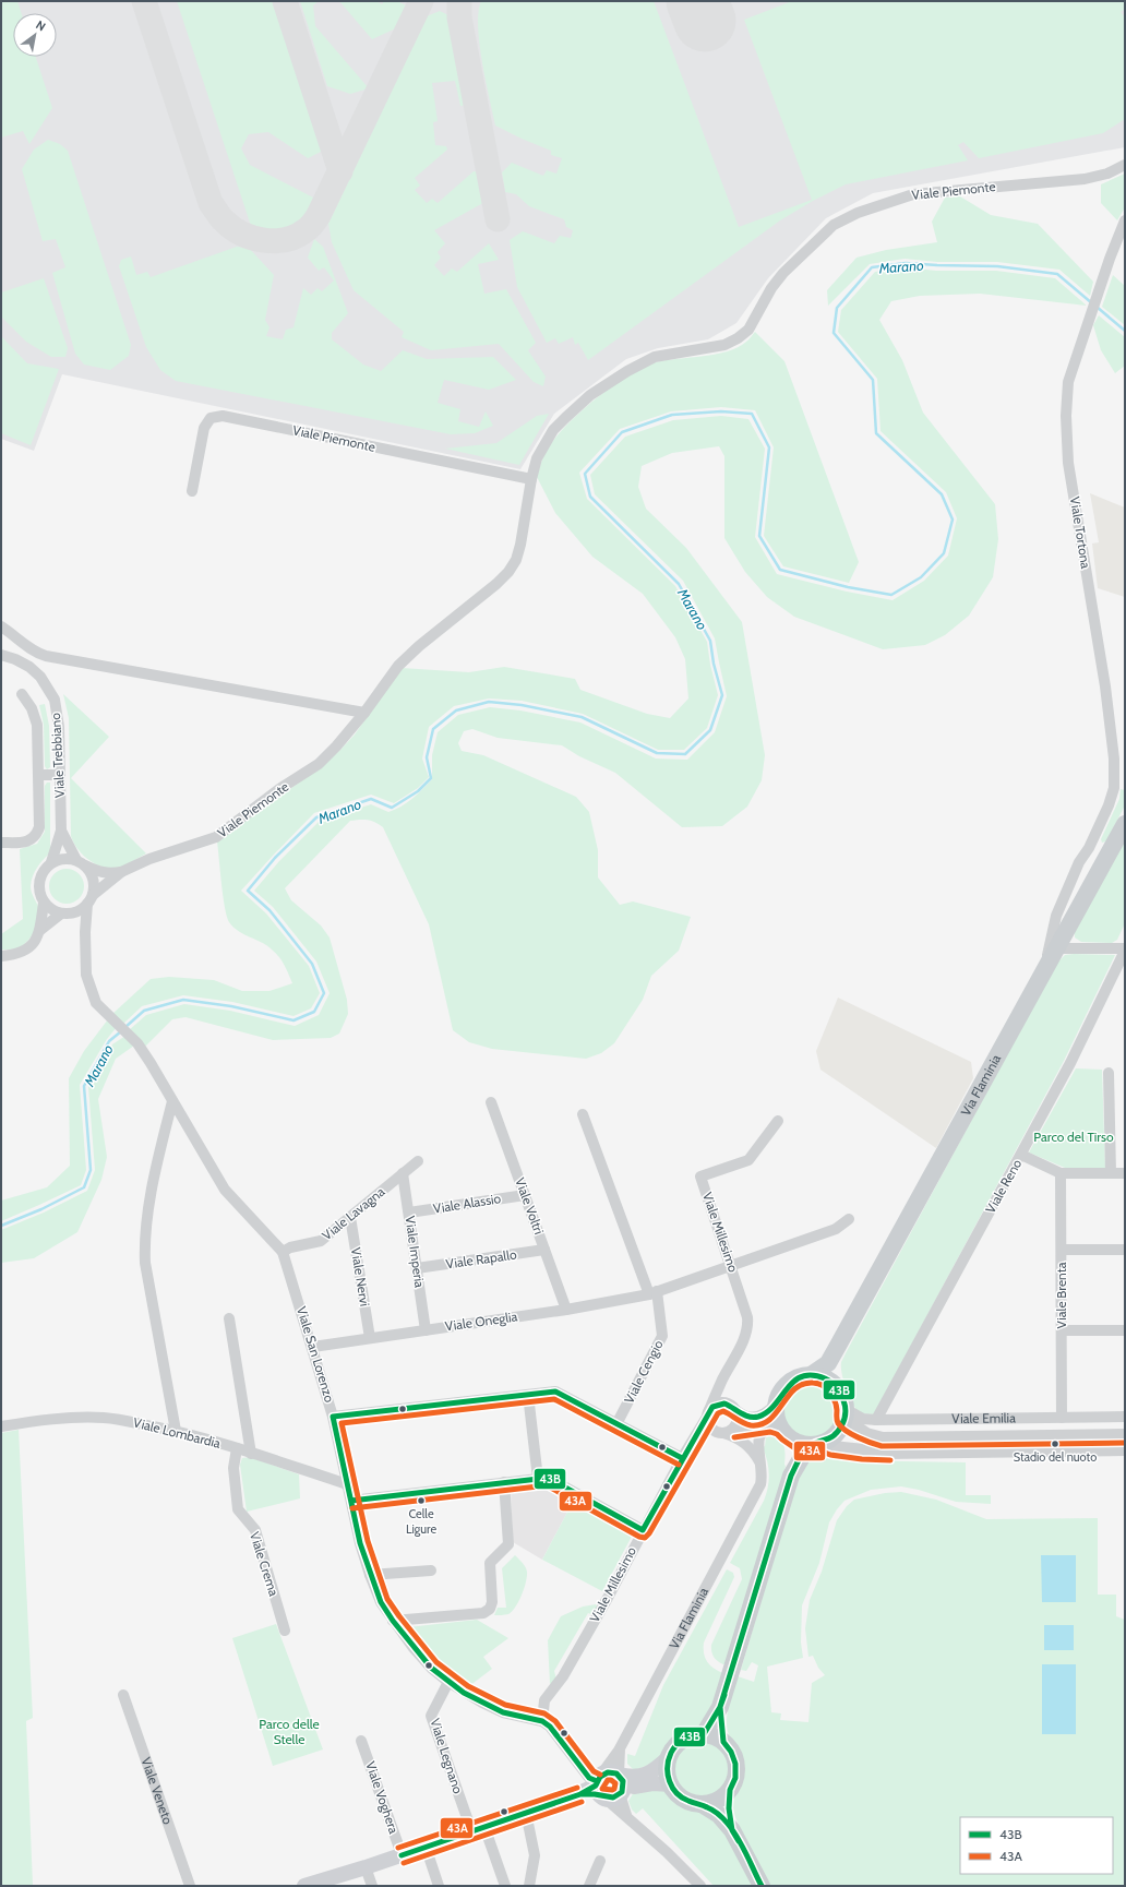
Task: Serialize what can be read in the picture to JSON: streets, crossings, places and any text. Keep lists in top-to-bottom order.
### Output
{
  "streets": {
    "main road": ["Via Flaminia"],
    "street": [
      "Viale Piemonte",
      "Viale Tortona",
      "Viale Trebbiano",
      "Viale Reno",
      "Viale Alassio",
      "Viale Voltri",
      "Viale Lavagna",
      "Viale Millesimo",
      "Viale Imperia",
      "Viale Rapallo",
      "Viale Nervi",
      "Viale Brenta",
      "Viale Oneglia",
      "Viale San Lorenzo",
      "Viale Cengio",
      "Viale Emilia",
      "Viale Lombardia",
      "Viale Crema",
      "Viale Legnano",
      "Viale Veneto",
      "Viale Voghera"
    ]
  },
  "crossings": [
    ["Viale Piemonte", "Viale Trebbiano"],
    ["Viale Piemonte", "Viale San Lorenzo"],
    ["Viale Tortona", "Via Flaminia"],
    ["Viale Trebbiano", "Viale San Lorenzo"],
    ["Via Flaminia", "Viale Millesimo"],
    ["Via Flaminia", "Viale Emilia"],
    ["Viale Reno", "Viale Emilia"],
    ["Viale Alassio", "Viale Voltri"],
    ["Viale Alassio", "Viale Imperia"],
    ["Viale Voltri", "Viale Rapallo"],
    ["Viale Voltri", "Viale Oneglia"],
    ["Viale Lavagna", "Viale Imperia"],
    ["Viale Lavagna", "Viale Nervi"],
    ["Viale Lavagna", "Viale San Lorenzo"],
    ["Viale Millesimo", "Viale Oneglia"],
    ["Viale Millesimo", "Viale San Lorenzo"],
    ["Viale Millesimo", "Viale Emilia"],
    ["Viale Imperia", "Viale Rapallo"],
    ["Viale Imperia", "Viale Oneglia"],
    ["Viale Nervi", "Viale Oneglia"],
    ["Viale Brenta", "Viale Emilia"],
    ["Viale Oneglia", "Viale San Lorenzo"],
    ["Viale Oneglia", "Viale Cengio"],
    ["Viale San Lorenzo", "Viale Lombardia"],
    ["Viale San Lorenzo", "Viale Legnano"],
    ["Viale Lombardia", "Viale Crema"]
  ],
  "water": ["Marano"],
  "parks": ["Parco del Tirso", "Parco delle Stelle"],
  "places": ["Stadio del nuoto", "Celle Ligure"],
  "lines": ["transit line 43B", "transit line 43A"],
  "legend": ["43B", "43A"],
  "north": "top right"
}
